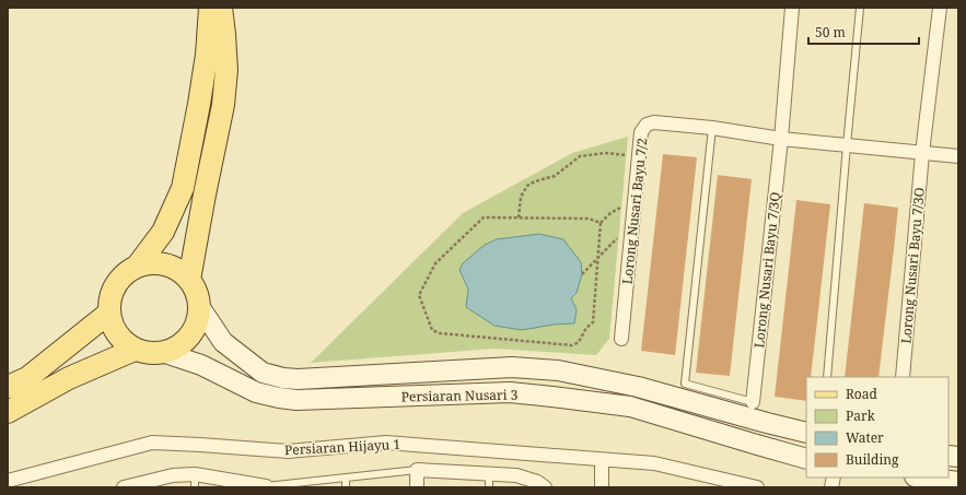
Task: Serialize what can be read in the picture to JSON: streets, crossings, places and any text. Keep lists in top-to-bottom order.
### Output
{
  "streets": {
    "main road": ["Persiaran Nusari 3"],
    "street": [
      "Lorong Nusari Bayu 7/2",
      "Lorong Nusari Bayu 7/3O",
      "Lorong Nusari Bayu 7/3Q",
      "Persiaran Hijayu 1"
    ]
  },
  "legend": [
    "Road",
    "Park",
    "Water",
    "Building"
  ],
  "scale_bar": "50 m"
}
